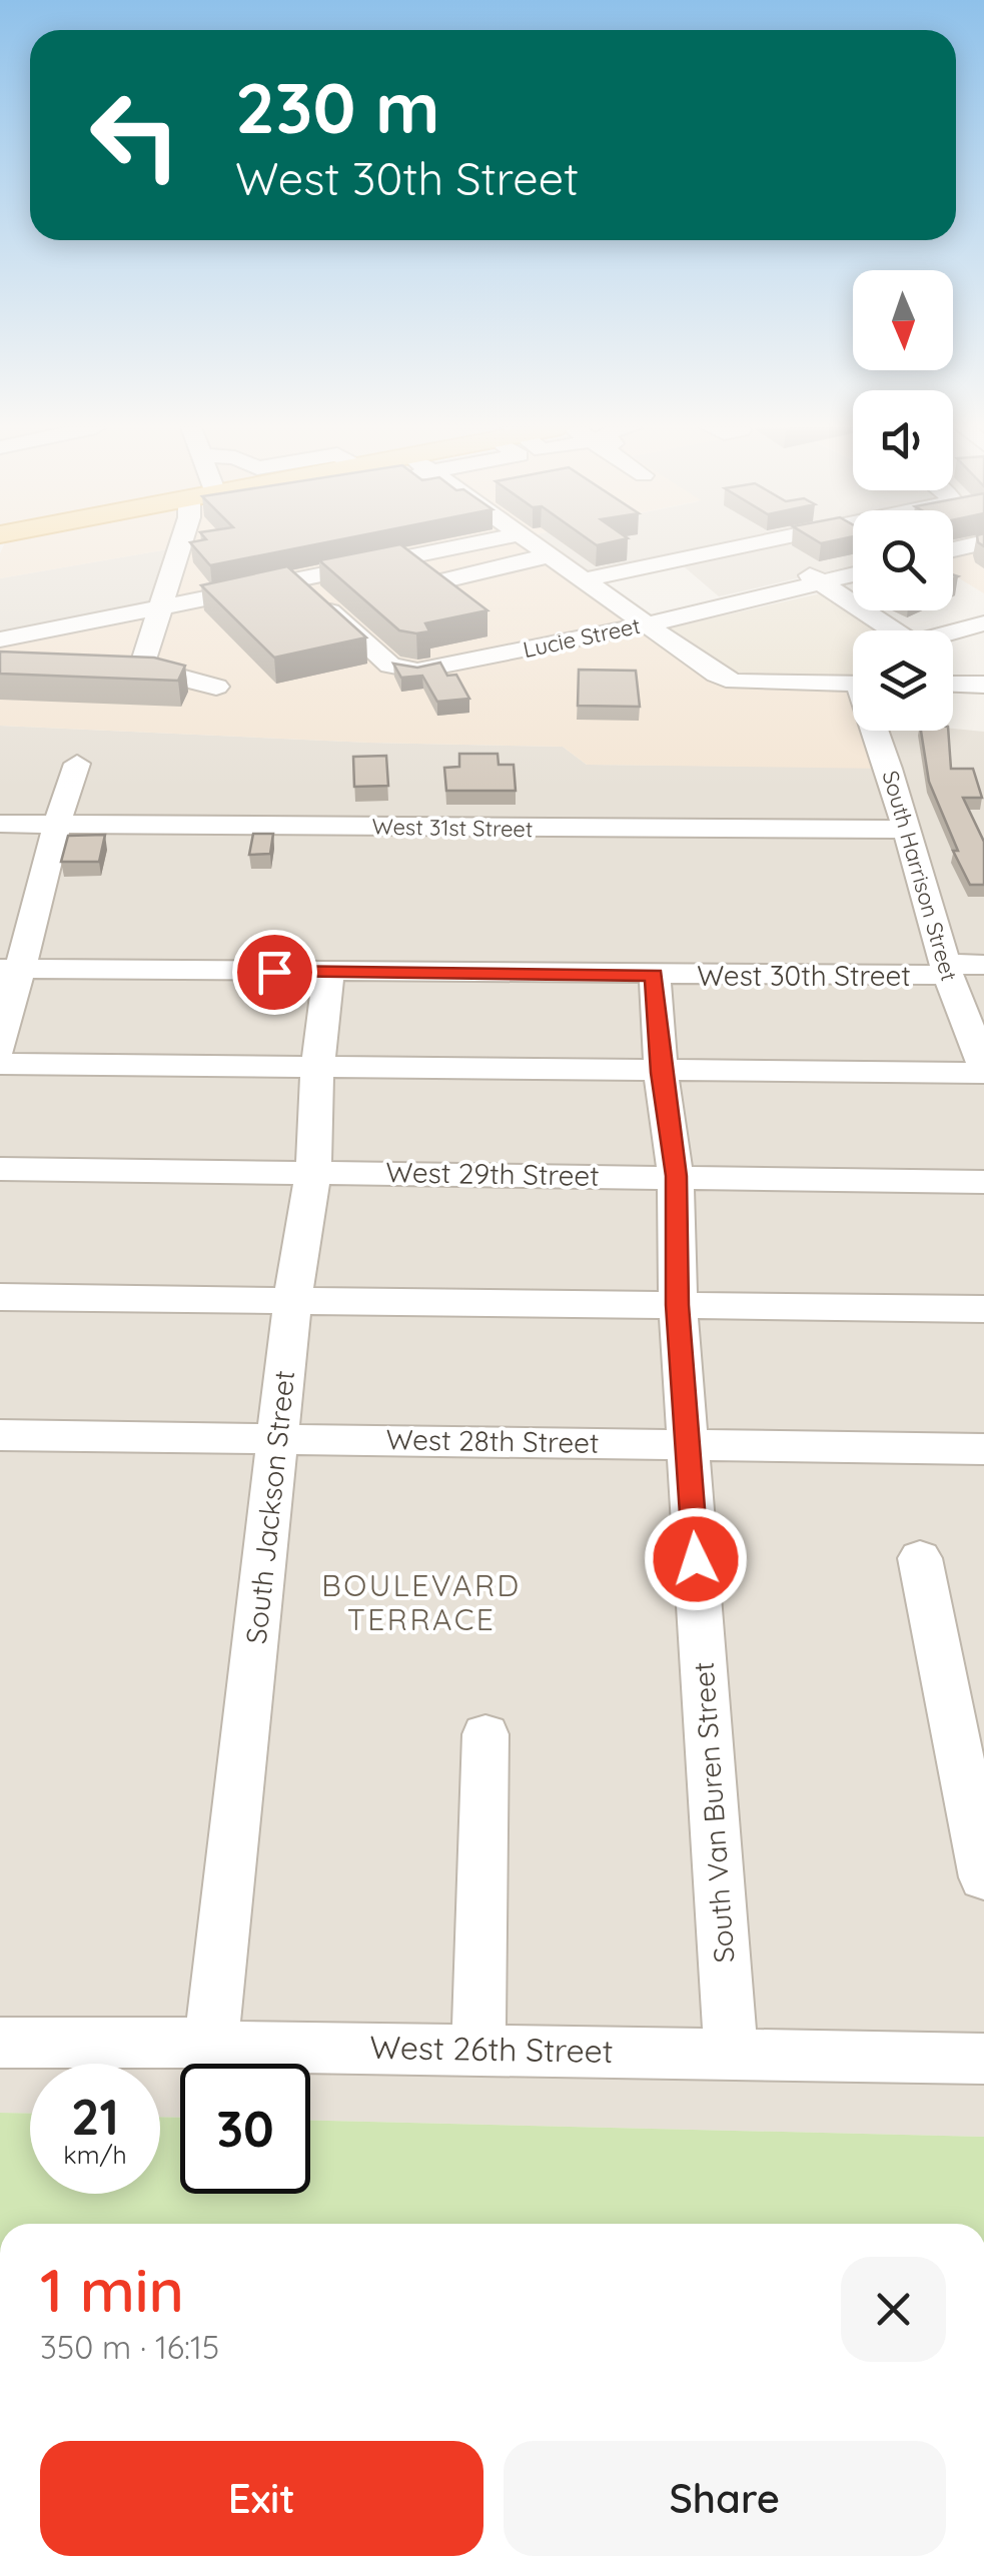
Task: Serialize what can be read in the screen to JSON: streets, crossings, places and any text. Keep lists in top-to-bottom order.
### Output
{
  "streets": {
    "street": [
      "Lucie Street",
      "West 31st Street",
      "South Harrison Street",
      "West 30th Street",
      "West 29th Street",
      "West 28th Street",
      "South Jackson Street",
      "South Van Buren Street",
      "West 26th Street"
    ]
  },
  "crossings": [
    ["West 31st Street", "South Harrison Street"],
    ["South Harrison Street", "West 30th Street"],
    ["West 30th Street", "South Jackson Street"],
    ["West 30th Street", "South Van Buren Street"],
    ["West 29th Street", "South Jackson Street"],
    ["West 29th Street", "South Van Buren Street"],
    ["West 28th Street", "South Jackson Street"],
    ["West 28th Street", "South Van Buren Street"],
    ["South Jackson Street", "West 26th Street"],
    ["South Van Buren Street", "West 26th Street"]
  ],
  "districts": ["BOULEVARD TERRACE"],
  "north": "bottom",
  "page": {
    "turn": ["230 m", "West 30th Street"],
    "speed": "21 km/h",
    "limit": "30",
    "heading": ["1 min", "350 m · 16:15"],
    "buttons": ["Exit", "Share"]
  }
}
